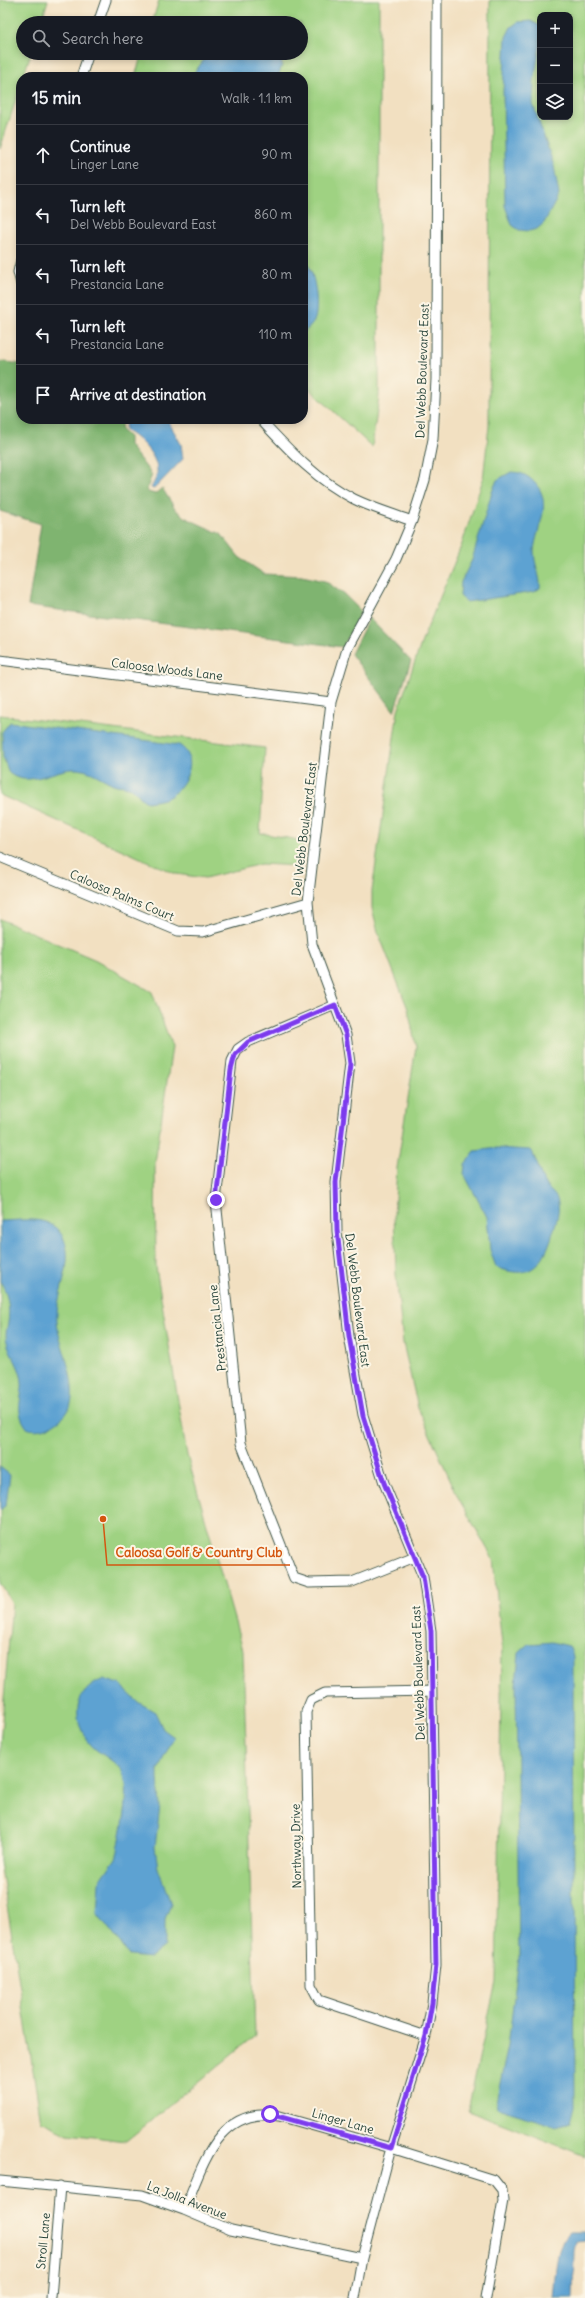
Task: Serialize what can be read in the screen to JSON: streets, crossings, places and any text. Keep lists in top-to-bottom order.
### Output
{
  "streets": {
    "street": [
      "Del Webb Boulevard East",
      "Caloosa Woods Lane",
      "Caloosa Palms Court",
      "Prestancia Lane",
      "Northway Drive",
      "Linger Lane",
      "La Jolla Avenue",
      "Stroll Lane"
    ]
  },
  "crossings": [
    ["Del Webb Boulevard East", "Caloosa Woods Lane"],
    ["Del Webb Boulevard East", "Caloosa Palms Court"],
    ["Del Webb Boulevard East", "Prestancia Lane"],
    ["Del Webb Boulevard East", "Northway Drive"],
    ["Del Webb Boulevard East", "Linger Lane"],
    ["Del Webb Boulevard East", "La Jolla Avenue"],
    ["Linger Lane", "La Jolla Avenue"],
    ["La Jolla Avenue", "Stroll Lane"]
  ],
  "places": ["Caloosa Golf & Country Club"],
  "page": {
    "map_buttons": ["+", "−"],
    "search": "Search here",
    "heading": ["15 min", "Walk · 1.1 km"],
    "list": [
      ["Continue", "Linger Lane", "90 m"],
      ["Turn left", "Del Webb Boulevard East", "860 m"],
      ["Turn left", "Prestancia Lane", "80 m"],
      ["Turn left", "Prestancia Lane", "110 m"],
      "Arrive at destination"
    ]
  }
}
